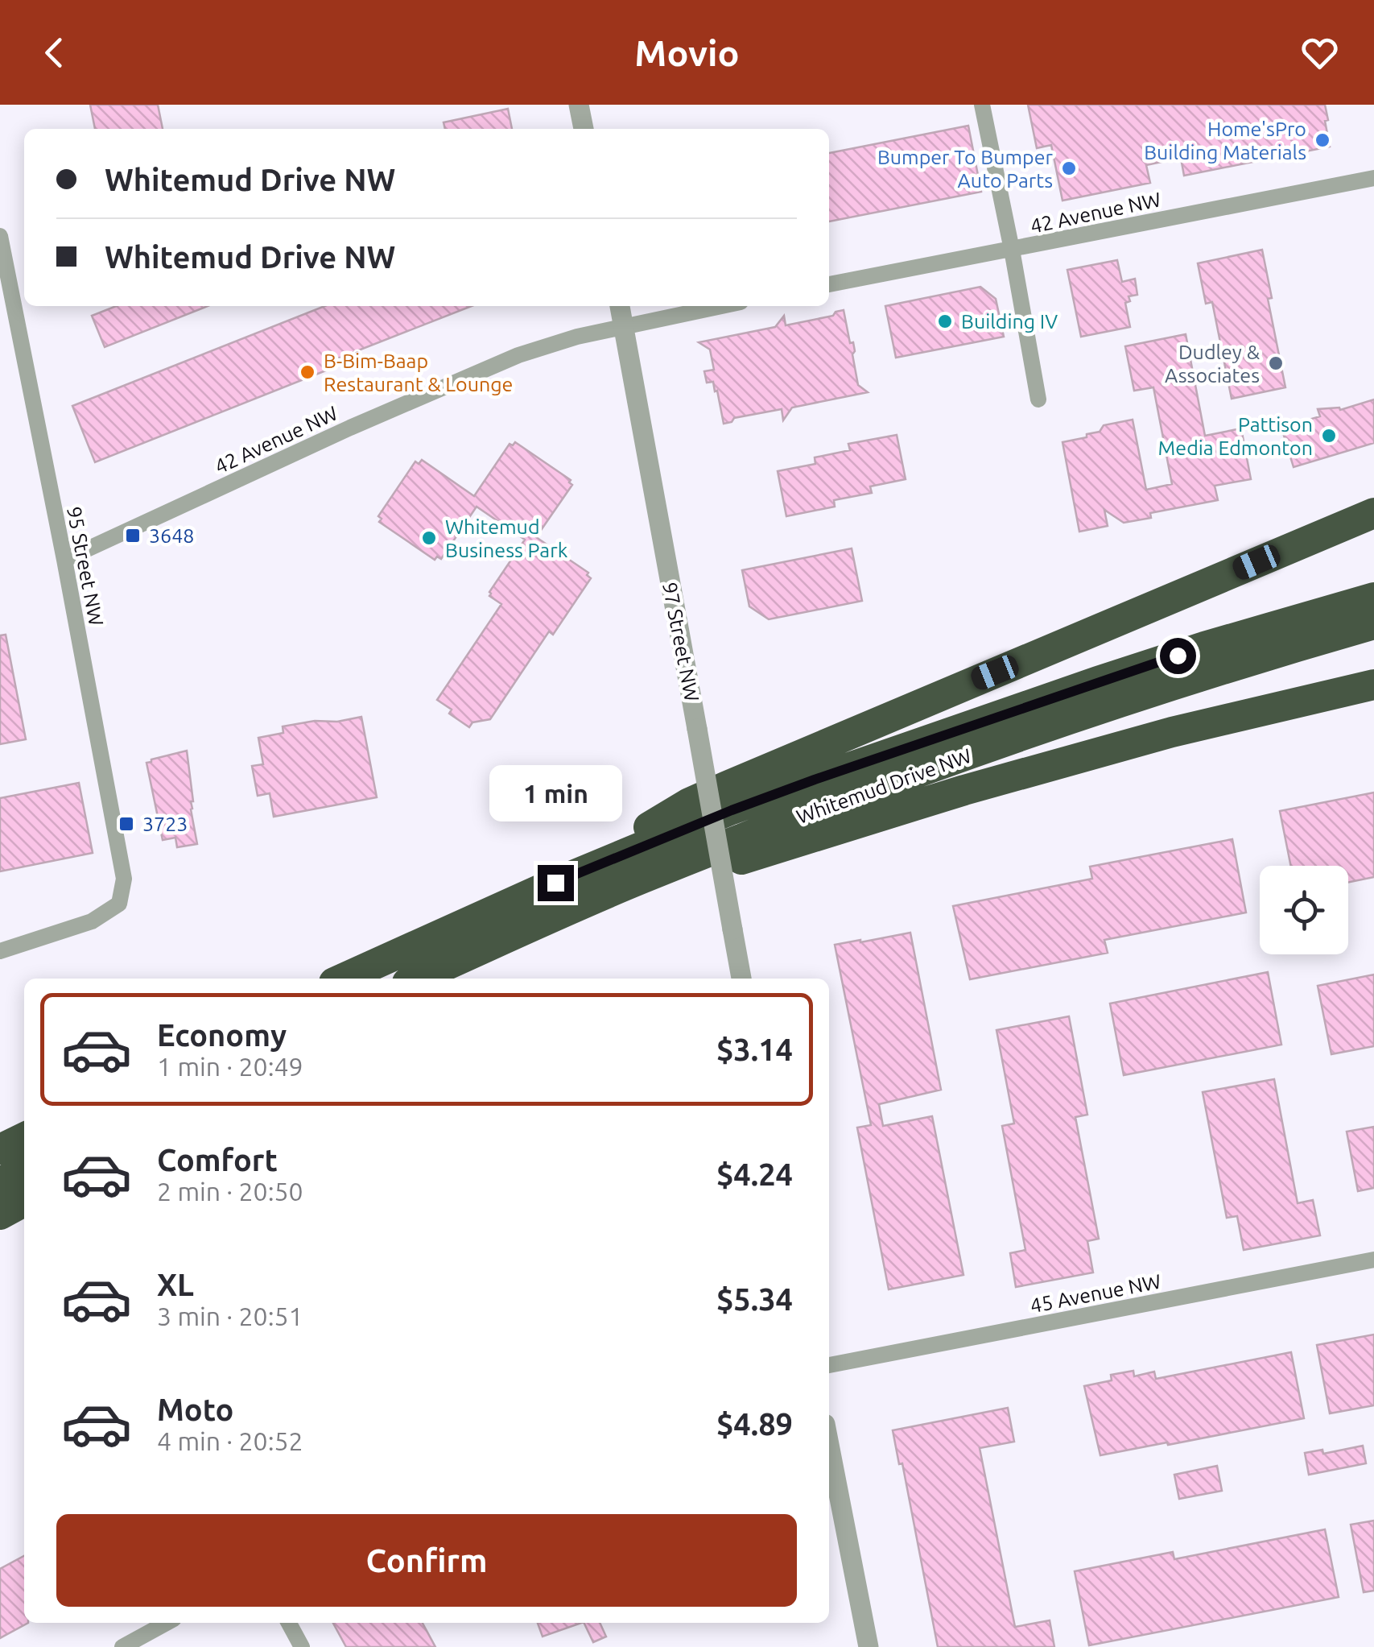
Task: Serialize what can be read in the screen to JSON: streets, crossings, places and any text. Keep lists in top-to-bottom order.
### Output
{
  "streets": {
    "highway": ["Whitemud Drive NW"],
    "street": [
      "42 Avenue NW",
      "95 Street NW",
      "97 Street NW",
      "45 Avenue NW"
    ]
  },
  "crossings": [
    ["42 Avenue NW", "95 Street NW"],
    ["42 Avenue NW", "97 Street NW"]
  ],
  "places": {
    "other": [
      "Home'sPro Building Materials",
      "Bumper To Bumper Auto Parts",
      "Building IV",
      "Dudley & Associates",
      "B-Bim-Baap Restaurant & Lounge",
      "Pattison Media Edmonton",
      "Whitemud Business Park"
    ],
    "transit": ["3648", "3723"]
  },
  "page": {
    "header": "Movio",
    "banner": ["Whitemud Drive NW", "Whitemud Drive NW"],
    "bubble": "1 min",
    "list": [
      {
        "name": "Economy",
        "note": "1 min · 20:49",
        "value": "$3.14"
      },
      {
        "name": "Comfort",
        "note": "2 min · 20:50",
        "value": "$4.24"
      },
      {
        "name": "XL",
        "note": "3 min · 20:51",
        "value": "$5.34"
      },
      {
        "name": "Moto",
        "note": "4 min · 20:52",
        "value": "$4.89"
      }
    ],
    "buttons": "Confirm"
  }
}
